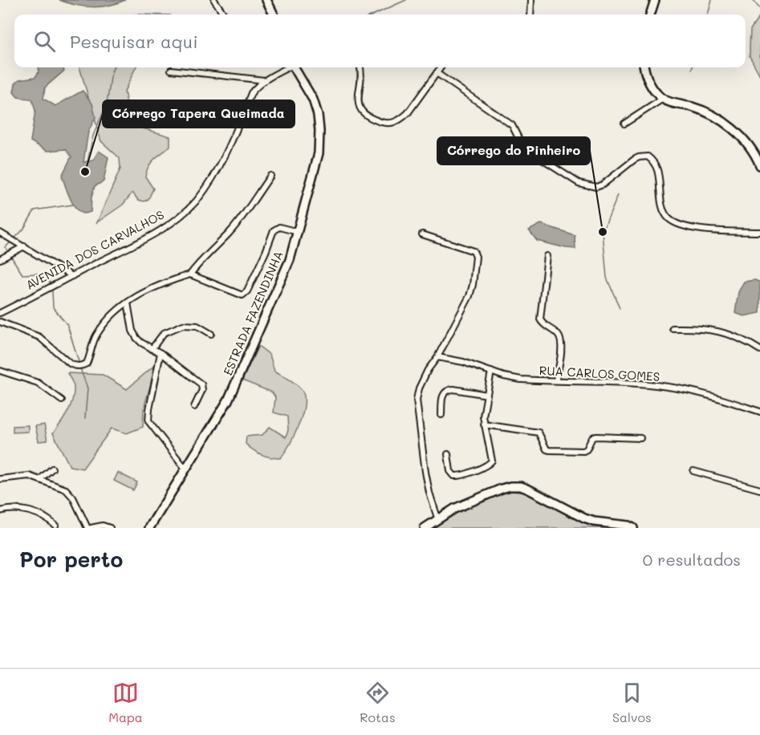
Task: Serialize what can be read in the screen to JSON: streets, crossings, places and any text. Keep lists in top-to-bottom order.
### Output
{
  "streets": {
    "street": ["AVENIDA DOS CARVALHOS", "ESTRADA FAZENDINHA", "RUA CARLOS GOMES"]
  },
  "places": ["Córrego Tapera Queimada", "Córrego do Pinheiro"],
  "page": {
    "search": "Pesquisar aqui",
    "heading": ["Por perto", "0 resultados"],
    "nav": ["Mapa", "Rotas", "Salvos"]
  }
}
